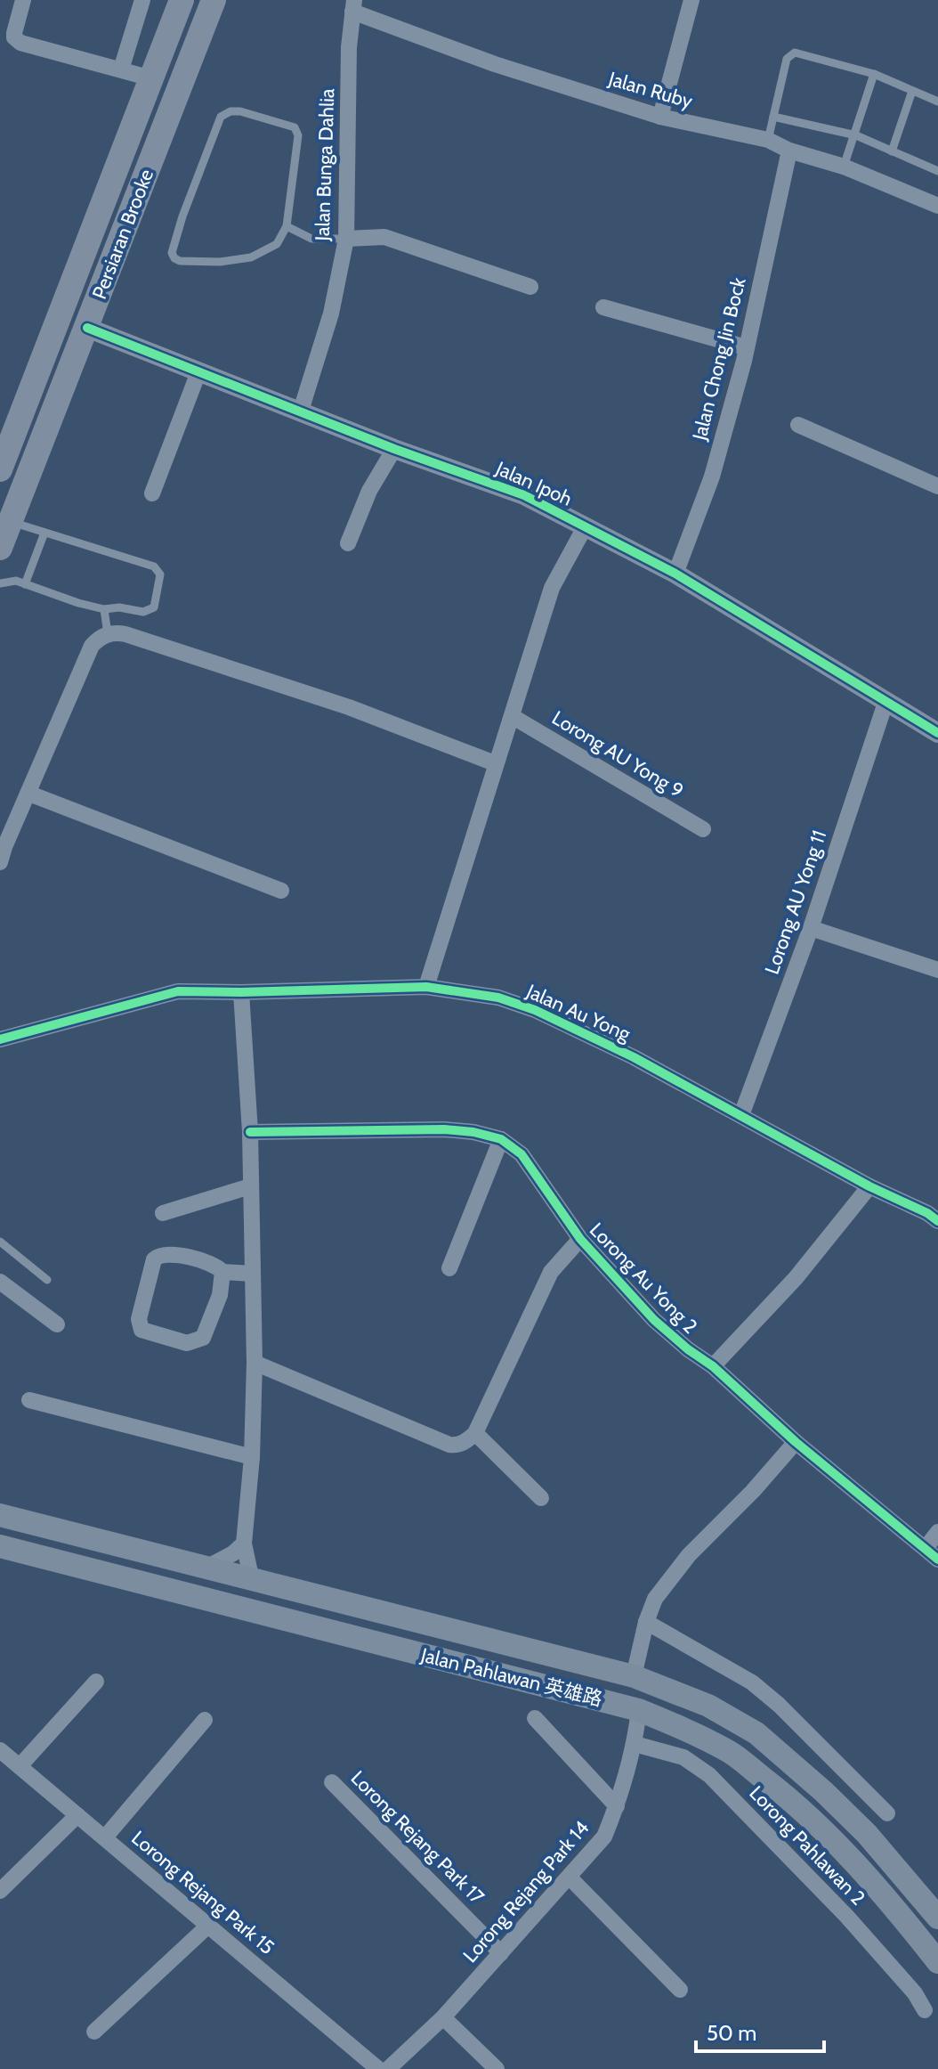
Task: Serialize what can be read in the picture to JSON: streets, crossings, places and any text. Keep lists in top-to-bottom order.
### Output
{
  "streets": {
    "main road": ["Persiaran Brooke", "Jalan Pahlawan 英雄路"],
    "street": [
      "Jalan Ruby",
      "Jalan Bunga Dahlia",
      "Jalan Chong Jin Bock",
      "Jalan Ipoh",
      "Lorong AU Yong 9",
      "Lorong AU Yong 11",
      "Jalan Au Yong",
      "Lorong Au Yong 2",
      "Lorong Rejang Park 17",
      "Lorong Pahlawan 2",
      "Lorong Rejang Park 14",
      "Lorong Rejang Park 15"
    ]
  },
  "crossings": [
    ["Jalan Ruby", "Jalan Bunga Dahlia"],
    ["Jalan Ruby", "Jalan Chong Jin Bock"],
    ["Jalan Bunga Dahlia", "Jalan Ipoh"],
    ["Persiaran Brooke", "Jalan Ipoh"],
    ["Jalan Chong Jin Bock", "Jalan Ipoh"],
    ["Jalan Ipoh", "Lorong AU Yong 11"],
    ["Lorong AU Yong 11", "Jalan Au Yong"],
    ["Jalan Pahlawan 英雄路", "Lorong Rejang Park 14"],
    ["Lorong Rejang Park 17", "Lorong Rejang Park 14"],
    ["Lorong Pahlawan 2", "Lorong Rejang Park 14"]
  ],
  "scale_bar": "50 m"
}
